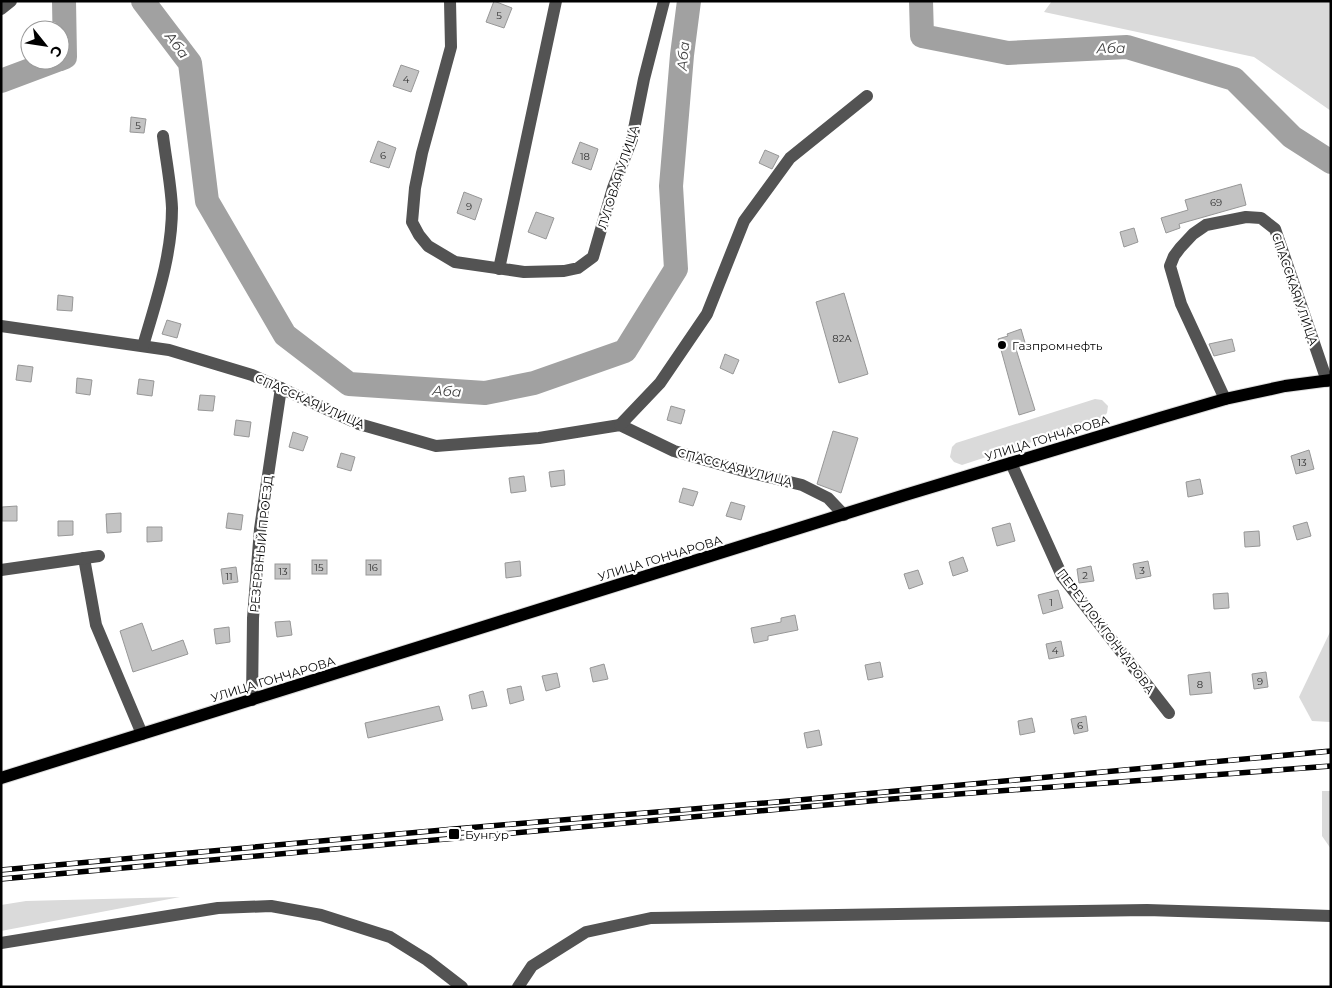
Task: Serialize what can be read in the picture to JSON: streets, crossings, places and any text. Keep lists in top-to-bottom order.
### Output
{
  "streets": {
    "main road": ["УЛИЦА ГОНЧАРОВА"],
    "street": [
      "ЛУГОВАЯ УЛИЦА",
      "СПАССКАЯ УЛИЦА",
      "РЕЗЕРВНЫЙ ПРОЕЗД",
      "ПЕРЕУЛОК ГОНЧАРОВА"
    ]
  },
  "crossings": [
    ["СПАССКАЯ УЛИЦА", "УЛИЦА ГОНЧАРОВА"],
    ["СПАССКАЯ УЛИЦА", "РЕЗЕРВНЫЙ ПРОЕЗД"],
    ["УЛИЦА ГОНЧАРОВА", "РЕЗЕРВНЫЙ ПРОЕЗД"],
    ["УЛИЦА ГОНЧАРОВА", "ПЕРЕУЛОК ГОНЧАРОВА"]
  ],
  "water": ["Аба"],
  "places": {
    "other": ["Газпромнефть"],
    "transit": ["Бунгур"]
  },
  "house_numbers": [
    "5",
    "4",
    "5",
    "6",
    "18",
    "69",
    "9",
    "82А",
    "13",
    "15",
    "16",
    "3",
    "13",
    "2",
    "11",
    "1",
    "4",
    "9",
    "8",
    "6"
  ],
  "north": "bottom right"
}
